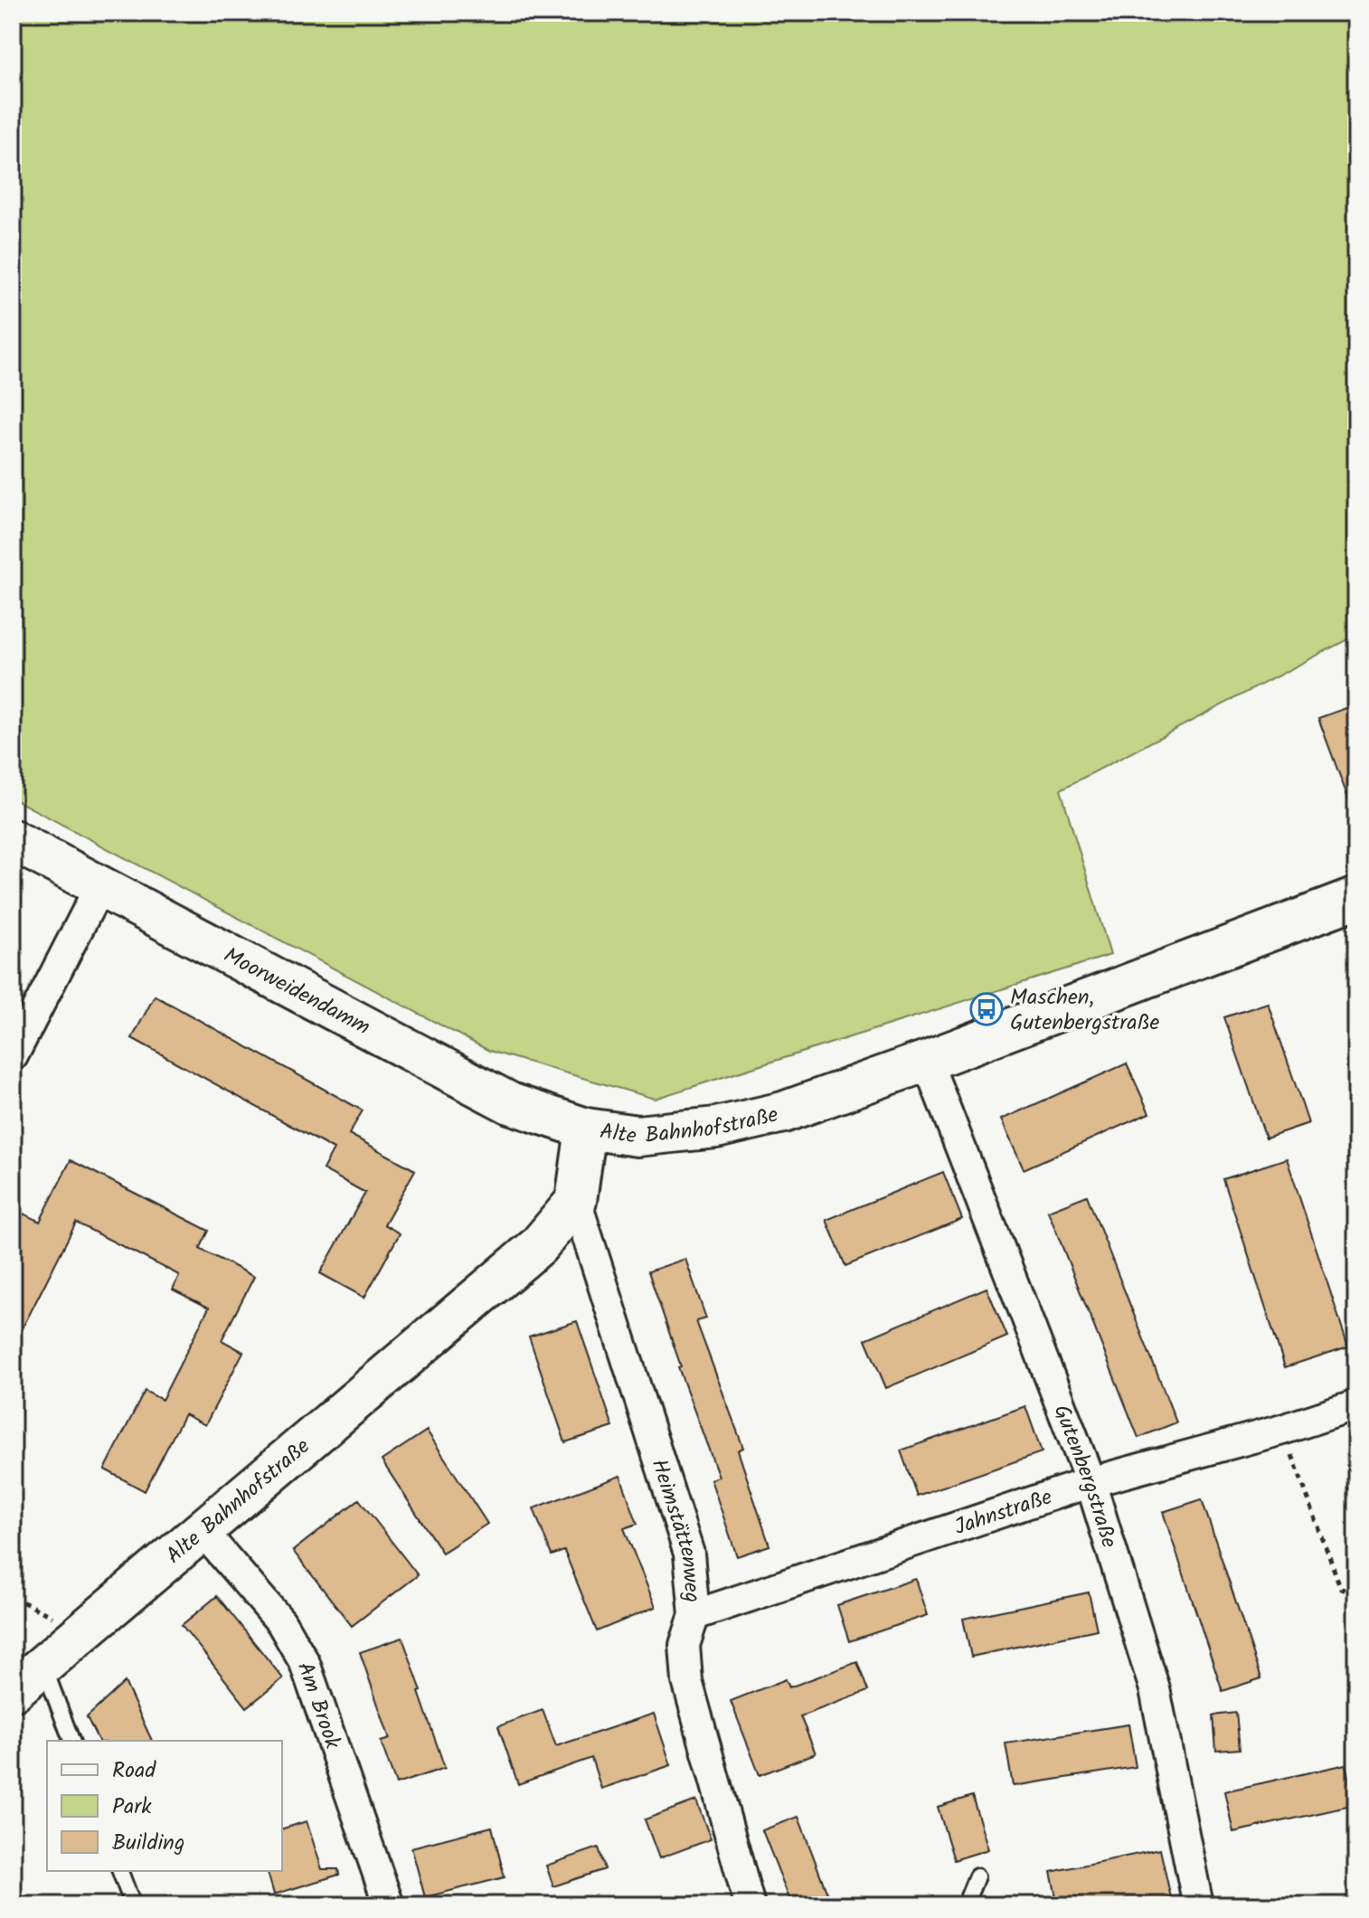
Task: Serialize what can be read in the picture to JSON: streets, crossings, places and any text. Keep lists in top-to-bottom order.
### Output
{
  "streets": {
    "street": [
      "Moorweidendamm",
      "Alte Bahnhofstraße",
      "Gutenbergstraße",
      "Jahnstraße",
      "Heimstättenweg",
      "Am Brook"
    ]
  },
  "crossings": [
    ["Moorweidendamm", "Alte Bahnhofstraße"],
    ["Alte Bahnhofstraße", "Gutenbergstraße"],
    ["Alte Bahnhofstraße", "Heimstättenweg"],
    ["Alte Bahnhofstraße", "Am Brook"],
    ["Gutenbergstraße", "Jahnstraße"],
    ["Jahnstraße", "Heimstättenweg"]
  ],
  "places": {
    "bus stop": ["Maschen, Gutenbergstraße"]
  },
  "legend": ["Road", "Park", "Building"]
}
